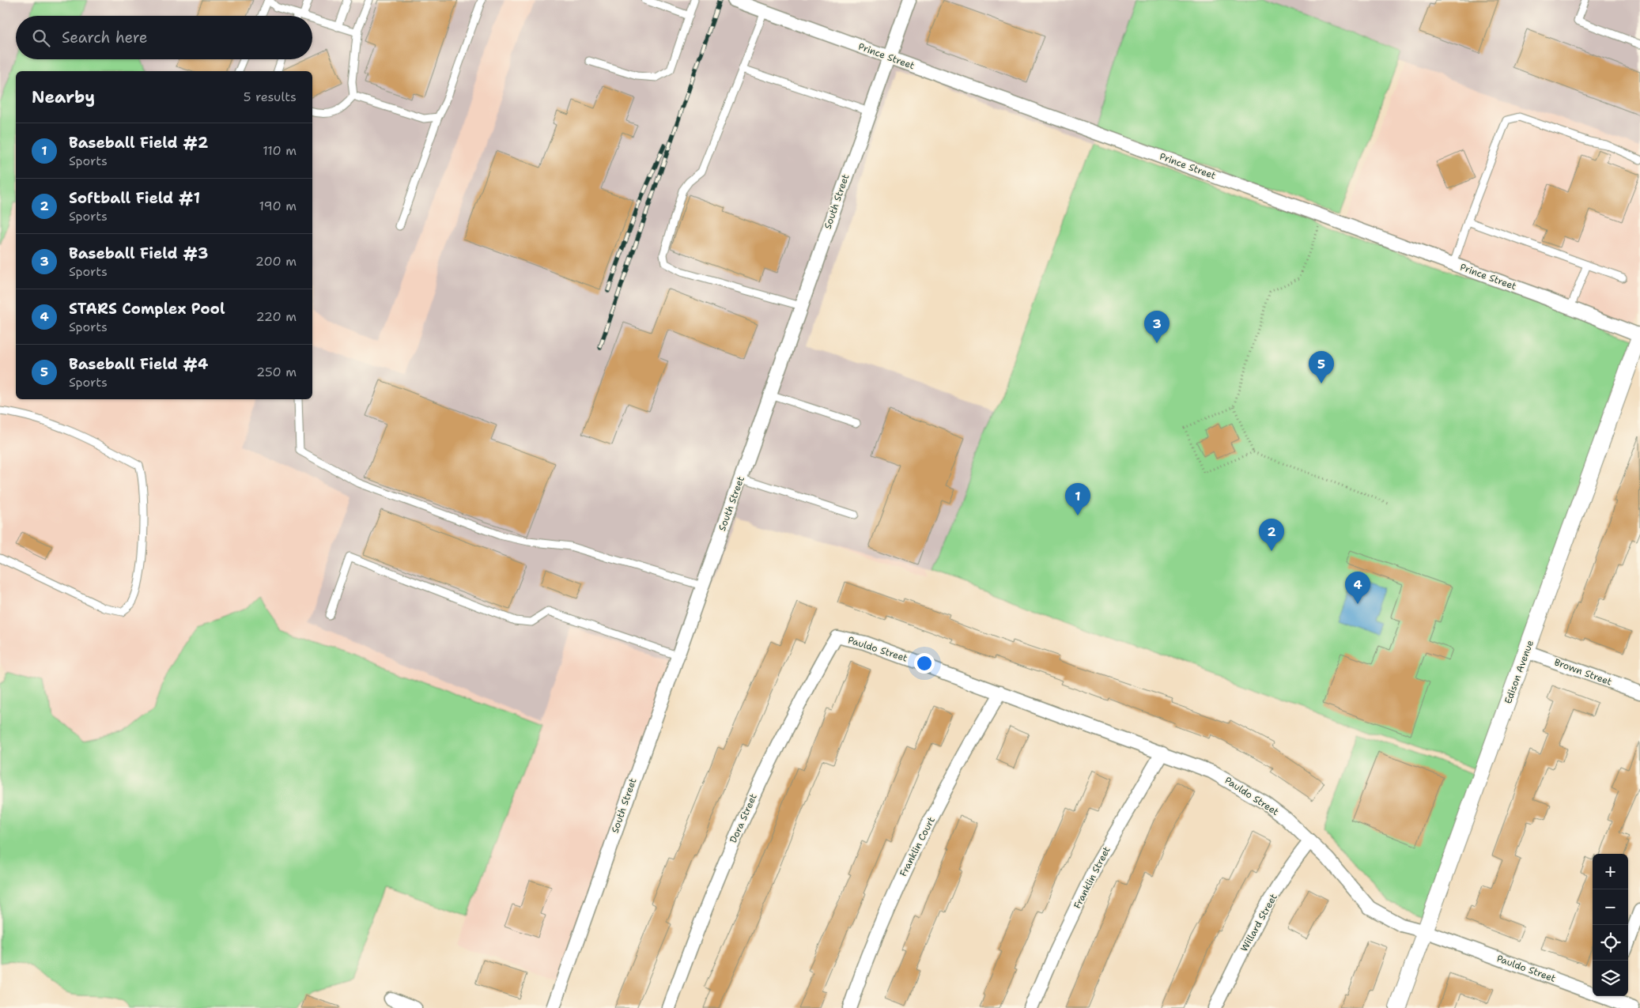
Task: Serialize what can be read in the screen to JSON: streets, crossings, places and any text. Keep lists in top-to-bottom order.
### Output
{
  "streets": {
    "street": [
      "Prince Street",
      "South Street",
      "Pauldo Street",
      "Edison Avenue",
      "Brown Street",
      "Dora Street",
      "Franklin Court",
      "Franklin Street",
      "Willard Street"
    ]
  },
  "crossings": [
    ["Prince Street", "South Street"],
    ["Prince Street", "Edison Avenue"],
    ["Pauldo Street", "Edison Avenue"],
    ["Pauldo Street", "Dora Street"],
    ["Pauldo Street", "Franklin Court"],
    ["Pauldo Street", "Franklin Street"],
    ["Pauldo Street", "Willard Street"],
    ["Edison Avenue", "Brown Street"]
  ],
  "page": {
    "search": "Search here",
    "heading": ["Nearby", "5 results"],
    "list": [
      {
        "mark": "1",
        "name": "Baseball Field #2",
        "note": "Sports",
        "value": "110 m"
      },
      {
        "mark": "2",
        "name": "Softball Field #1",
        "note": "Sports",
        "value": "190 m"
      },
      {
        "mark": "3",
        "name": "Baseball Field #3",
        "note": "Sports",
        "value": "200 m"
      },
      {
        "mark": "4",
        "name": "STARS Complex Pool",
        "note": "Sports",
        "value": "220 m"
      },
      {
        "mark": "5",
        "name": "Baseball Field #4",
        "note": "Sports",
        "value": "250 m"
      }
    ],
    "pins": [
      "3",
      "5",
      "1",
      "2",
      "4"
    ],
    "map_buttons": ["+", "−"]
  }
}
